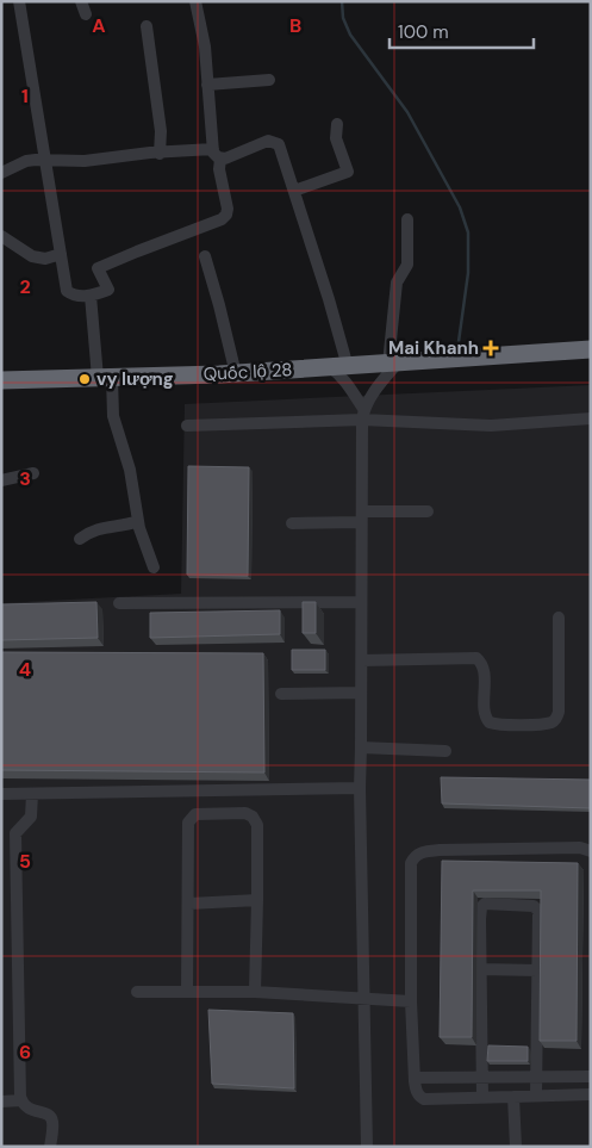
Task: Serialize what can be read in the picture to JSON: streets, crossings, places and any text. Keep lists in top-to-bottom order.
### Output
{
  "streets": {
    "highway": ["Quốc lộ 28"]
  },
  "places": {
    "health": ["Mai Khanh"],
    "other": ["vy lượng"]
  },
  "scale_bar": "100 m",
  "grid": {
    "columns": ["A", "B"],
    "rows": [
      "1",
      "2",
      "3",
      "4",
      "5",
      "6"
    ]
  }
}
